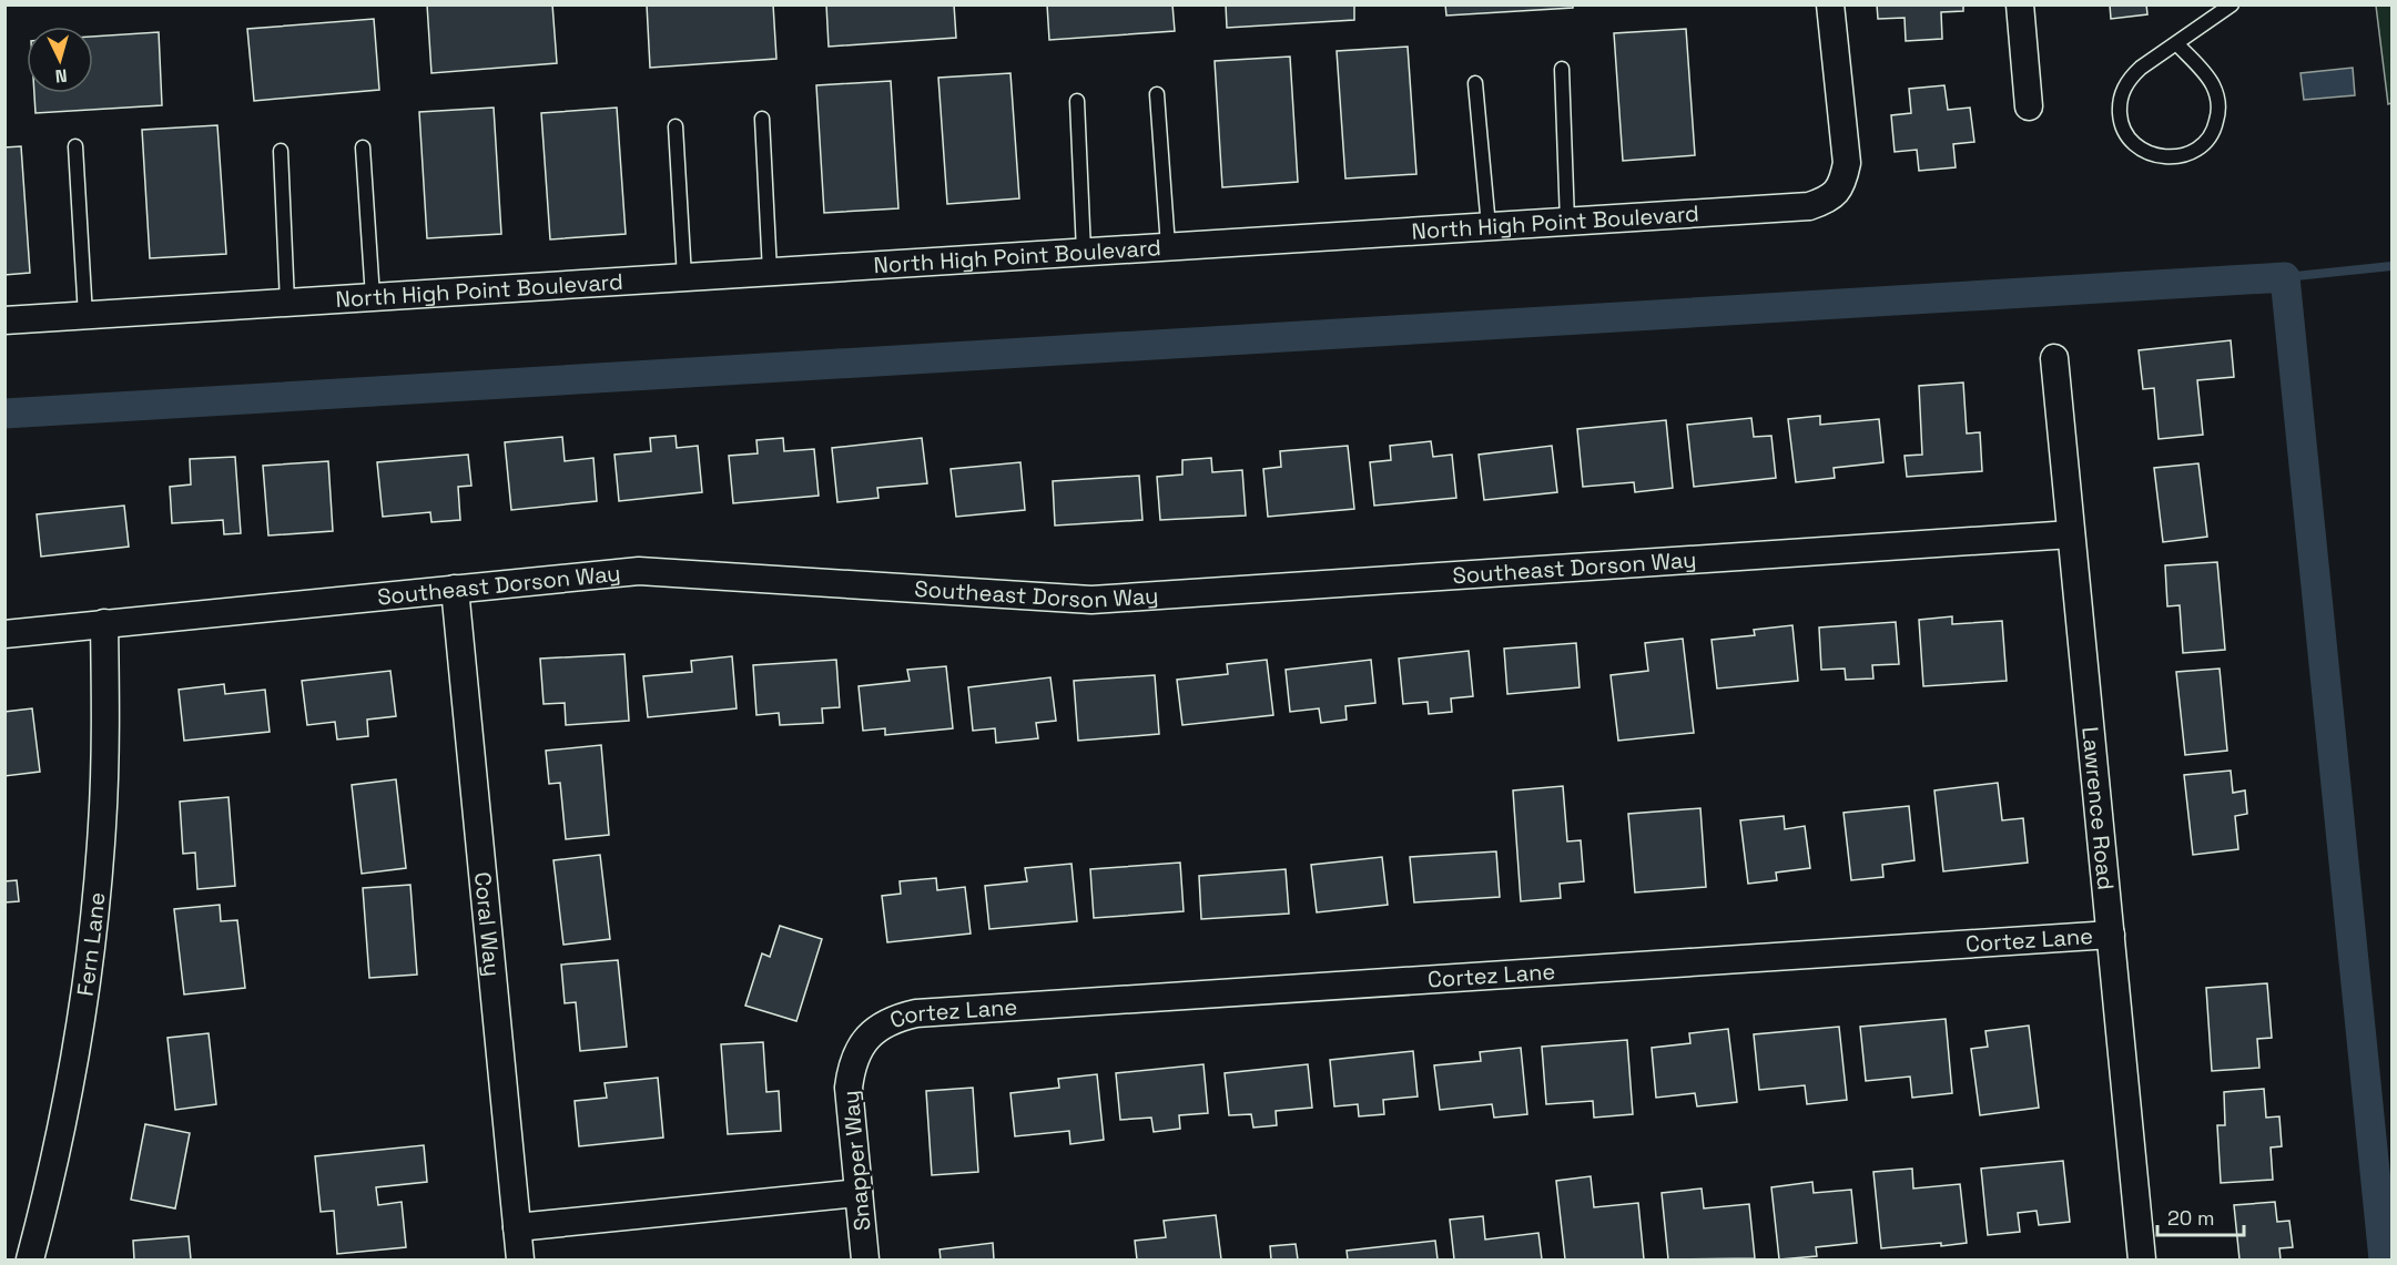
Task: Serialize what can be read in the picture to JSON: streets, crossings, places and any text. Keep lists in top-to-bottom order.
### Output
{
  "streets": {
    "street": [
      "North High Point Boulevard",
      "Southeast Dorson Way",
      "Lawrence Road",
      "Coral Way",
      "Cortez Lane",
      "Fern Lane",
      "Snapper Way"
    ]
  },
  "crossings": [
    ["Southeast Dorson Way", "Lawrence Road"],
    ["Southeast Dorson Way", "Coral Way"],
    ["Southeast Dorson Way", "Fern Lane"],
    ["Lawrence Road", "Cortez Lane"],
    ["Cortez Lane", "Snapper Way"]
  ],
  "scale_bar": "20 m",
  "north": "bottom"
}
